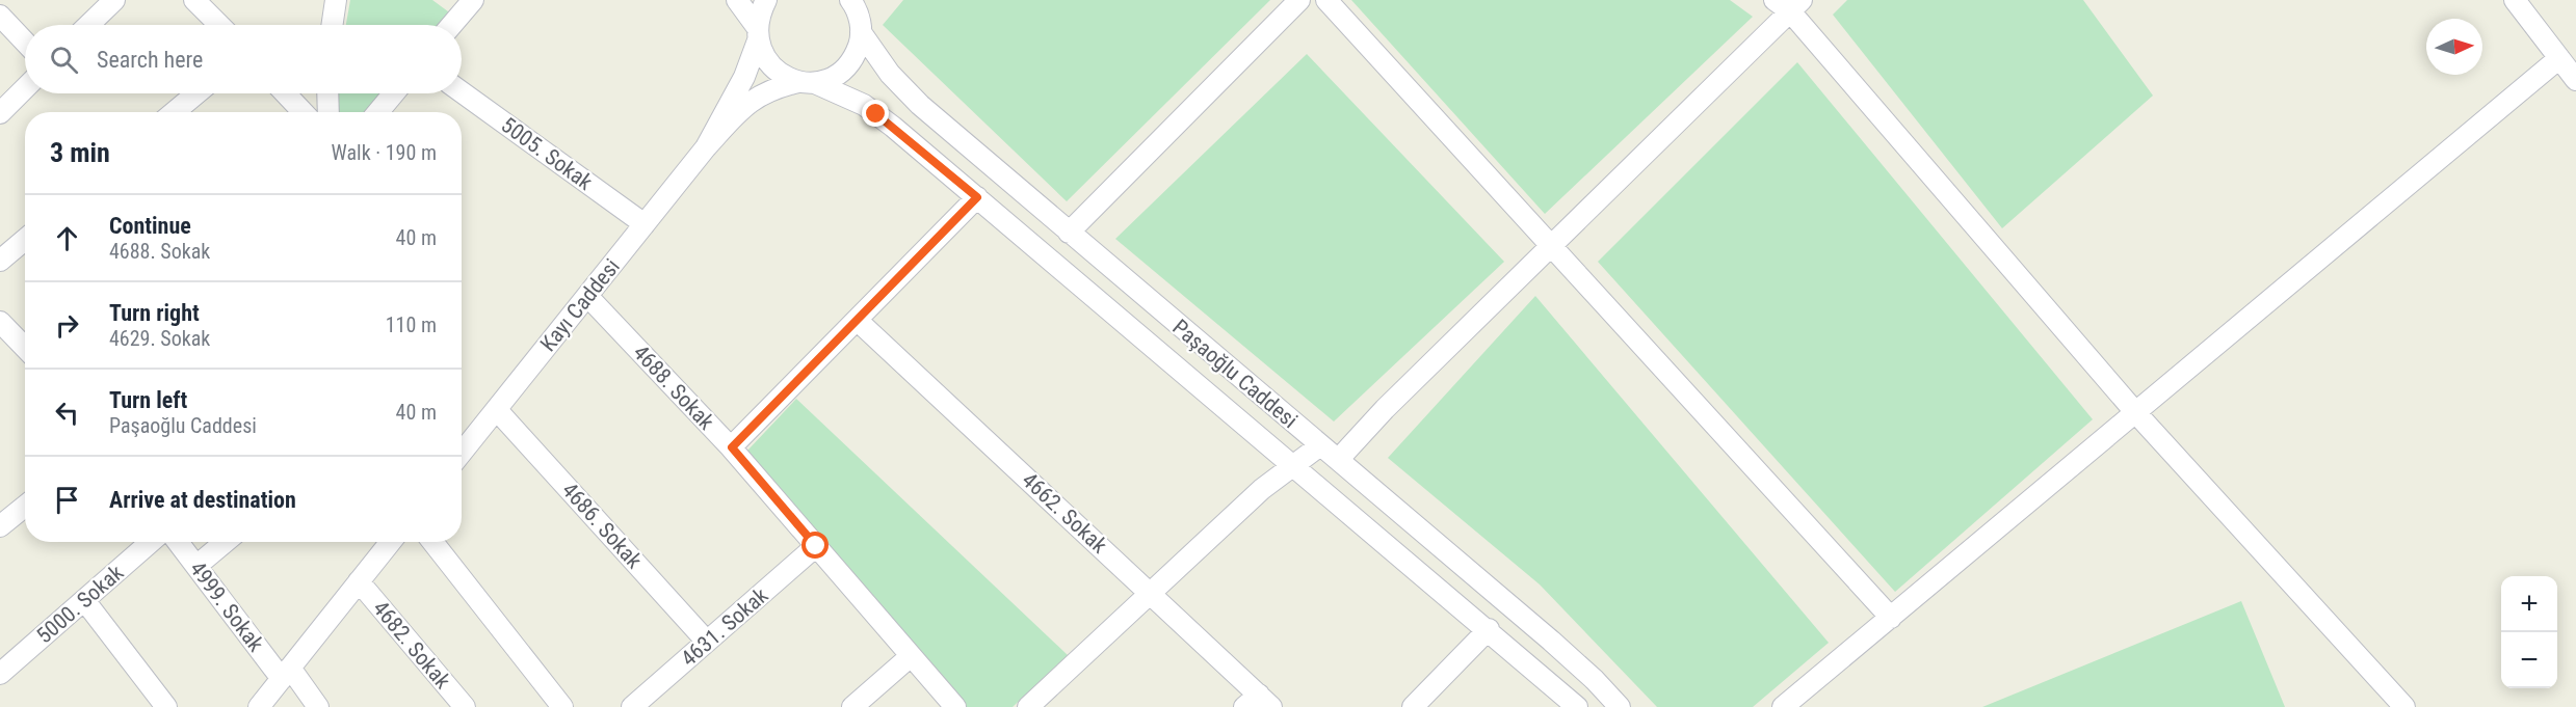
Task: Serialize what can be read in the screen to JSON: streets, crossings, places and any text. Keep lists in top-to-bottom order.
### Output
{
  "streets": {
    "street": [
      "5005. Sokak",
      "Kayı Caddesi",
      "Paşaoğlu Caddesi",
      "4688. Sokak",
      "4662. Sokak",
      "4686. Sokak",
      "5000. Sokak",
      "4999. Sokak",
      "4631. Sokak",
      "4682. Sokak"
    ]
  },
  "crossings": [
    ["5005. Sokak", "Kayı Caddesi"],
    ["Kayı Caddesi", "Paşaoğlu Caddesi"],
    ["Kayı Caddesi", "4688. Sokak"],
    ["Kayı Caddesi", "4686. Sokak"],
    ["4688. Sokak", "4631. Sokak"],
    ["4686. Sokak", "4631. Sokak"]
  ],
  "north": "right",
  "page": {
    "search": "Search here",
    "heading": ["3 min", "Walk · 190 m"],
    "list": [
      ["Continue", "4688. Sokak", "40 m"],
      ["Turn right", "4629. Sokak", "110 m"],
      ["Turn left", "Paşaoğlu Caddesi", "40 m"],
      "Arrive at destination"
    ],
    "map_buttons": ["+", "−"]
  }
}
